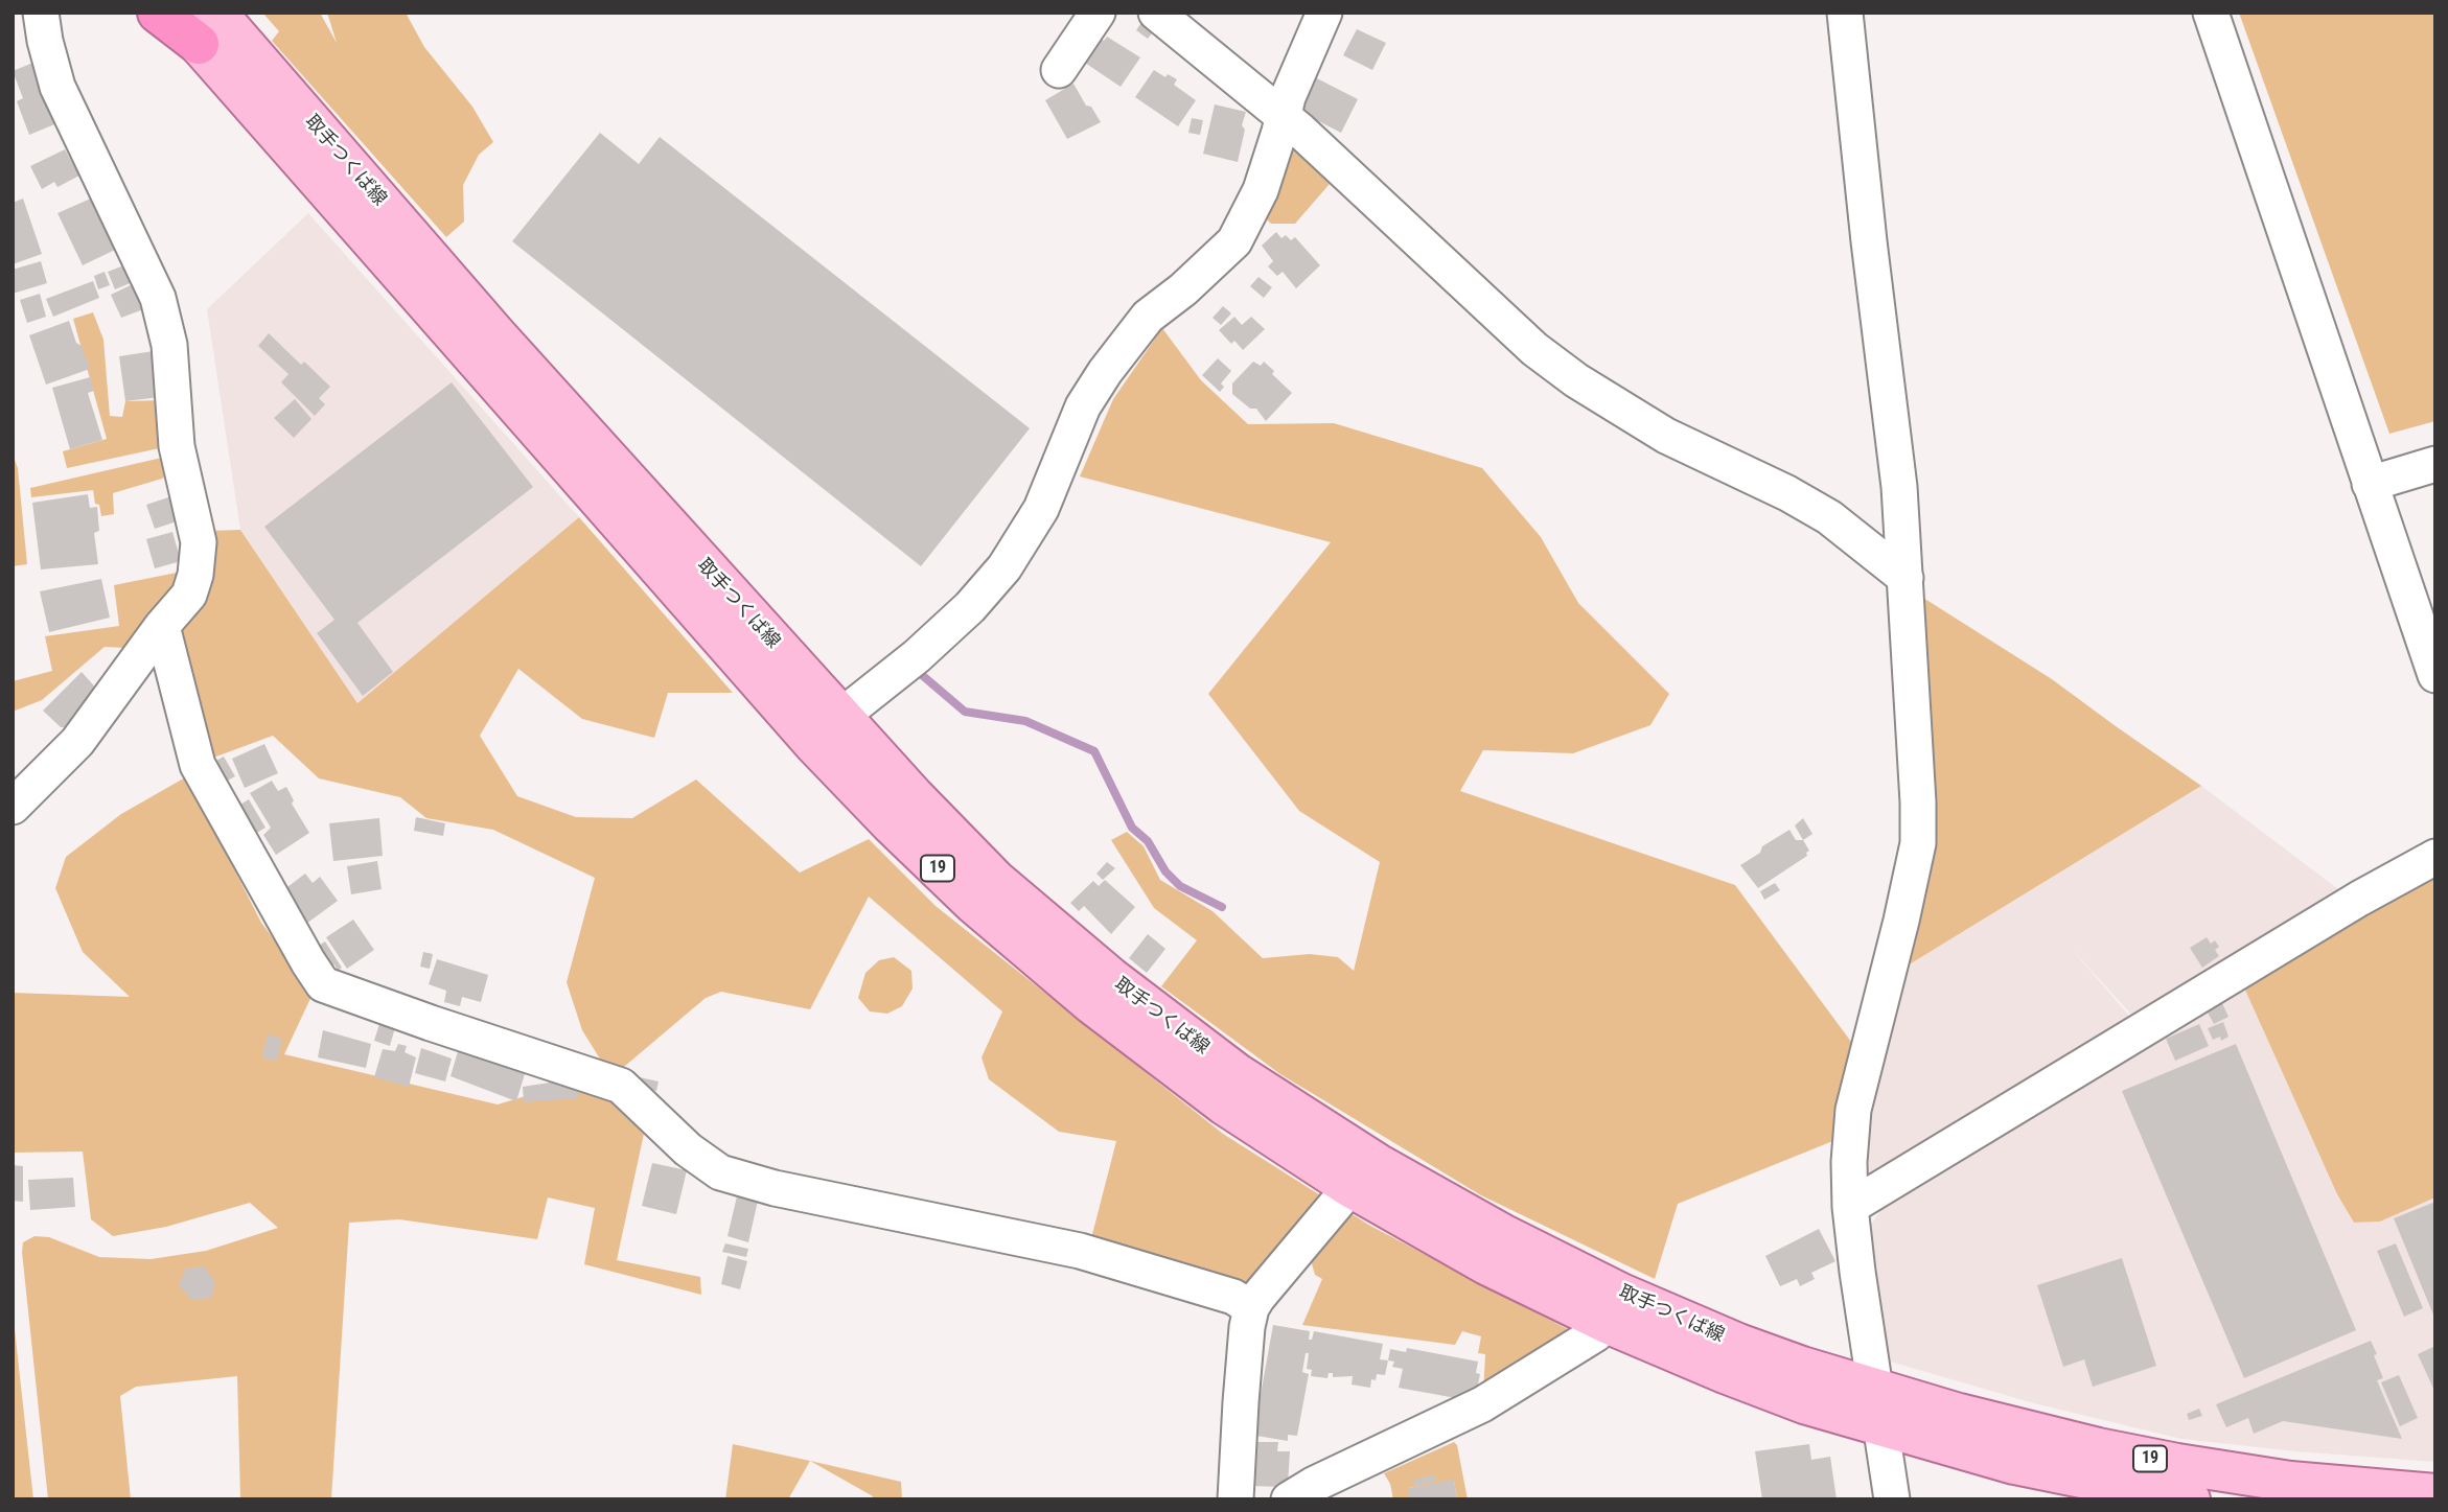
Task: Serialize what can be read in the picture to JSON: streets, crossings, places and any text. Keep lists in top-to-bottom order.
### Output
{
  "streets": {
    "main road": ["取手つくば線", "19"]
  }
}
